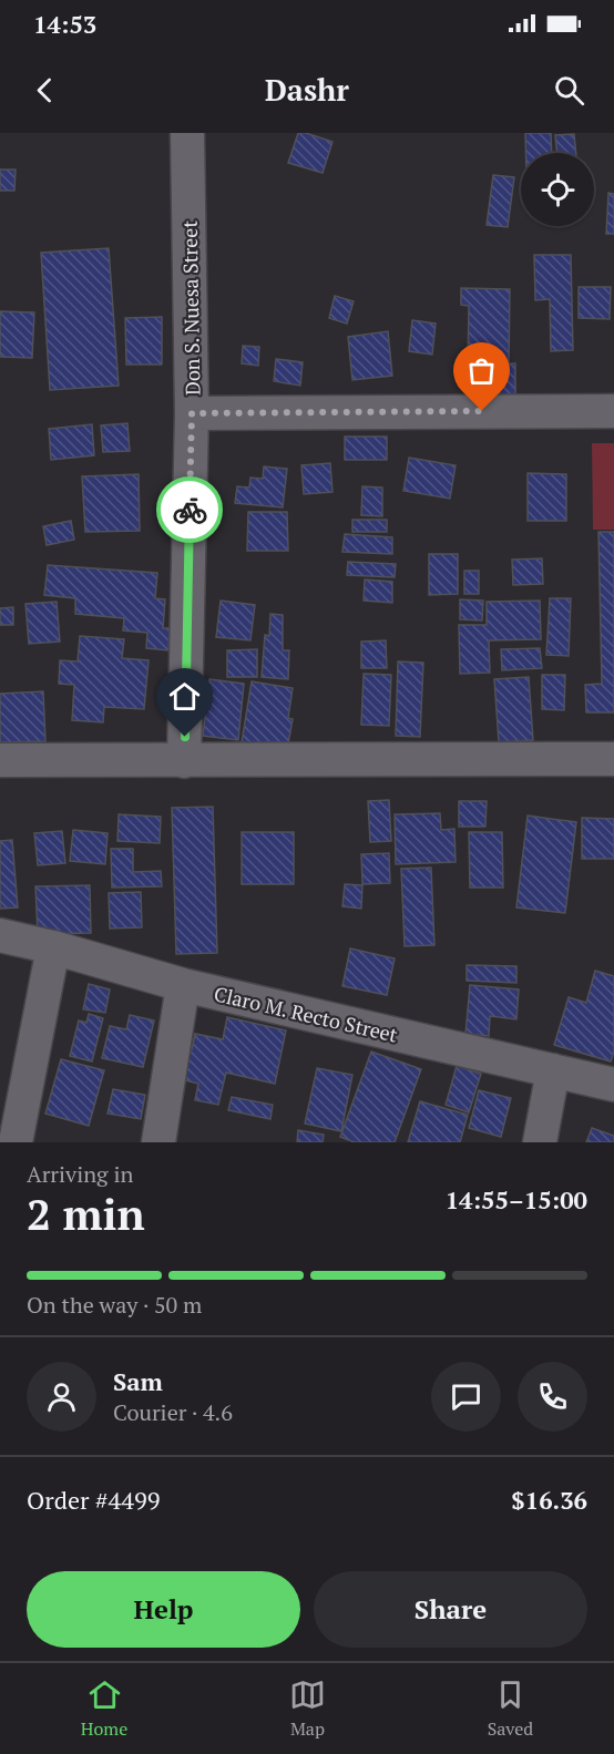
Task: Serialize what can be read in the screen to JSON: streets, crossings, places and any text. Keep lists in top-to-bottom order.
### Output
{
  "streets": {
    "street": ["Don S. Nuesa Street", "Claro M. Recto Street"]
  },
  "page": {
    "status": "14:53",
    "header": "Dashr",
    "heading": ["2 min", "Arriving in", "14:55–15:00"],
    "panel": [
      "Sam",
      "Courier · 4.6",
      "Order #4499",
      "$16.36"
    ],
    "bar": "On the way · 50 m",
    "buttons": ["Help", "Share"],
    "tabs": ["Home", "Map", "Saved"]
  }
}
